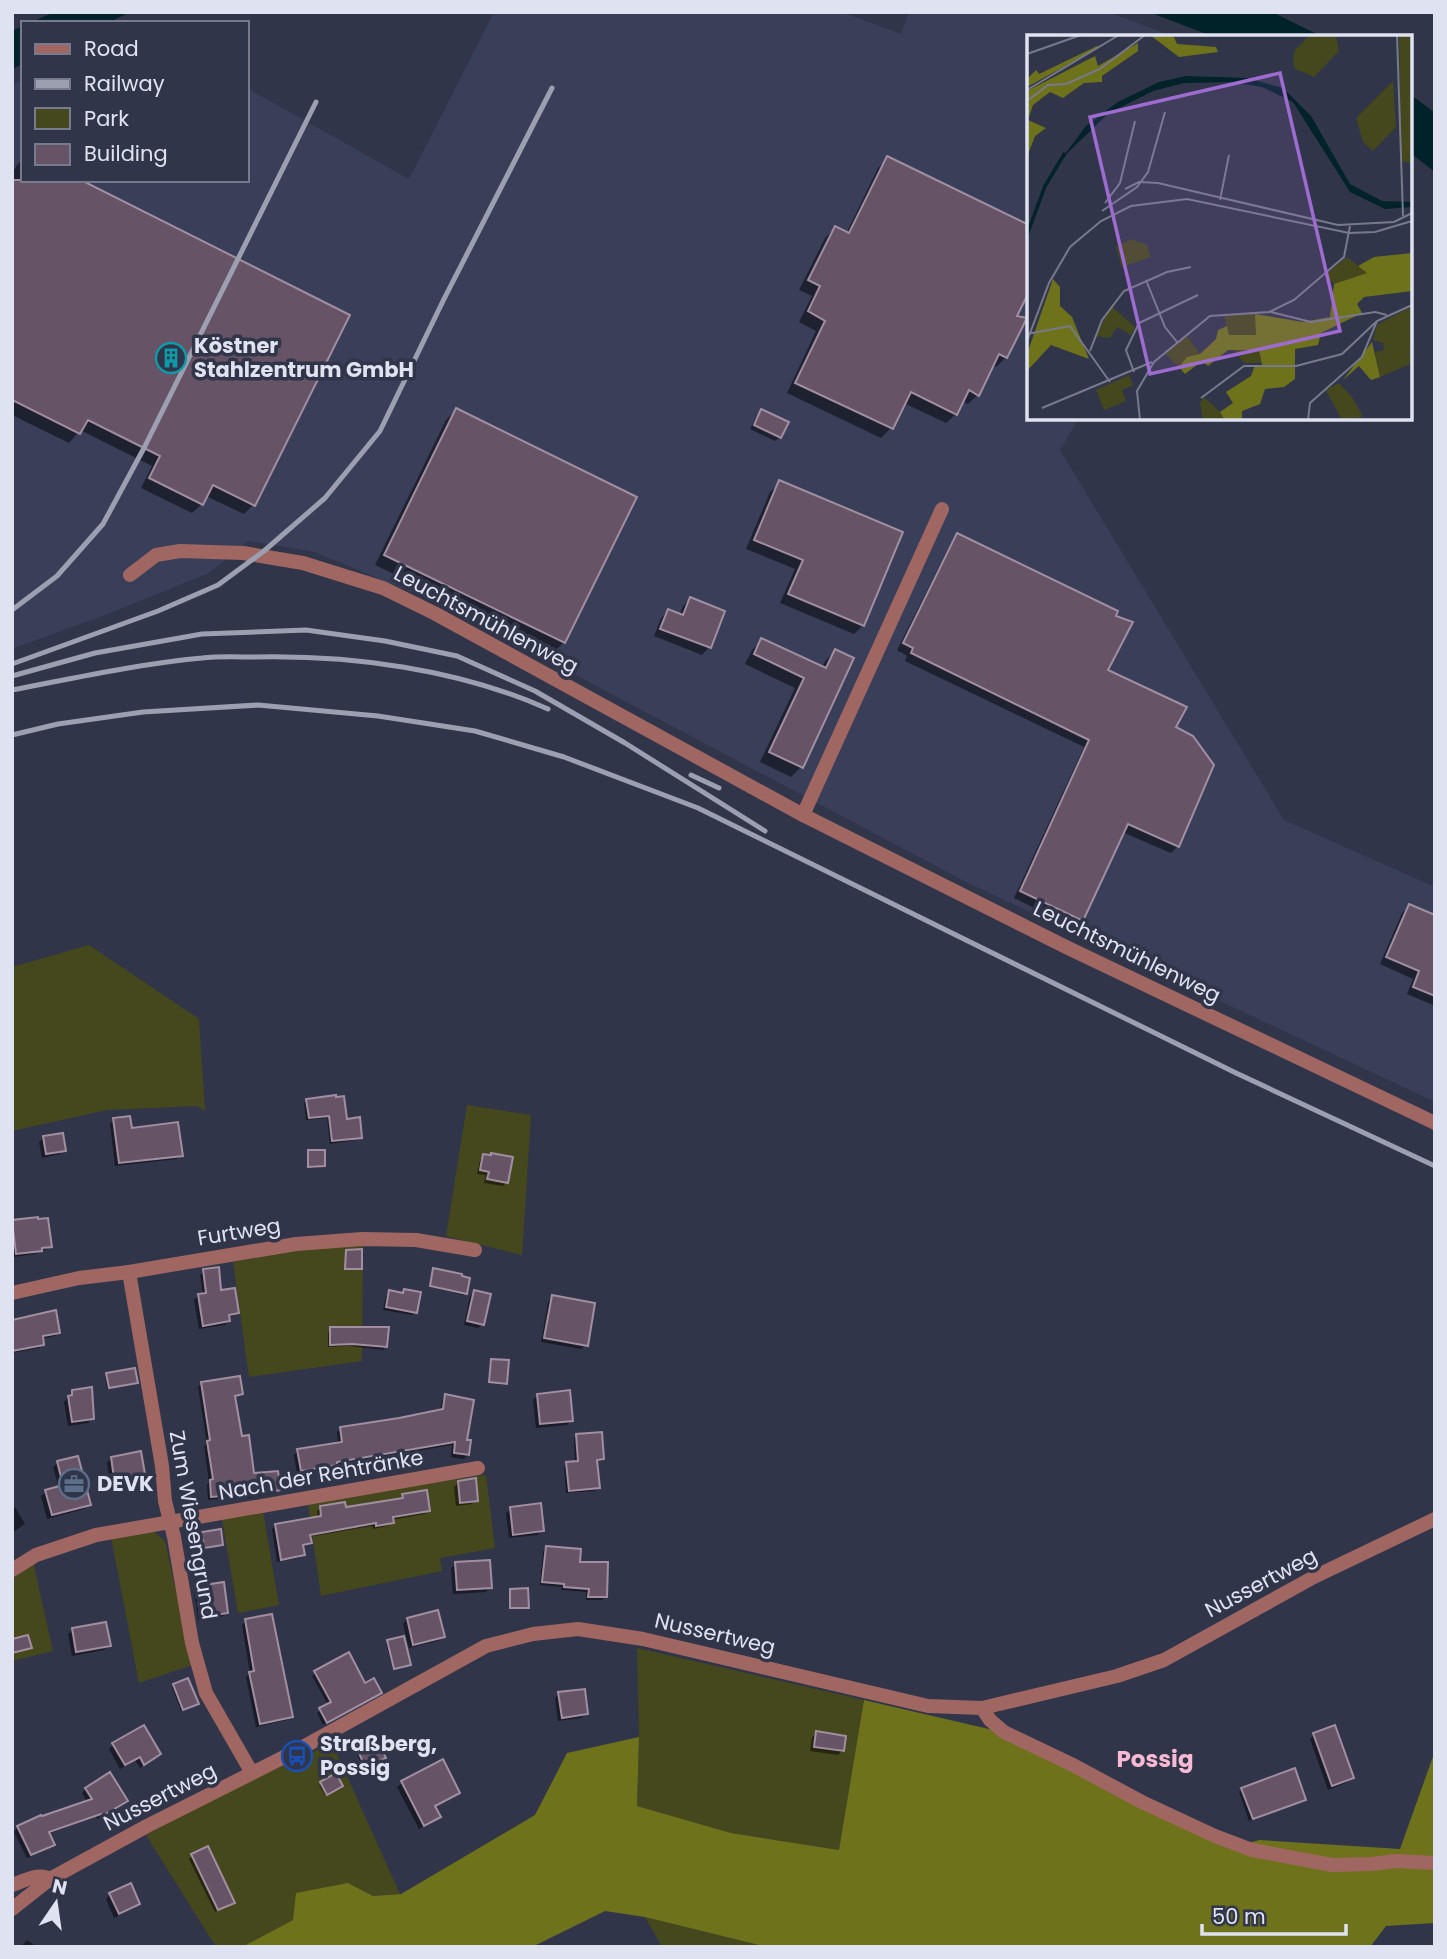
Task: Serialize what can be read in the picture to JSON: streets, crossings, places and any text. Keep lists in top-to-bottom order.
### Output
{
  "streets": {
    "street": [
      "Leuchtsmühlenweg",
      "Furtweg",
      "Nach der Rehtränke",
      "Zum Wiesengrund",
      "Nussertweg"
    ]
  },
  "crossings": [
    ["Furtweg", "Zum Wiesengrund"],
    ["Nach der Rehtränke", "Zum Wiesengrund"],
    ["Zum Wiesengrund", "Nussertweg"]
  ],
  "districts": ["Possig"],
  "places": {
    "building": ["Köstner Stahlzentrum GmbH"],
    "office": ["DEVK"],
    "bus stop": ["Straßberg, Possig"]
  },
  "legend": [
    "Road",
    "Railway",
    "Park",
    "Building"
  ],
  "scale_bar": "50 m",
  "north": "top"
}
